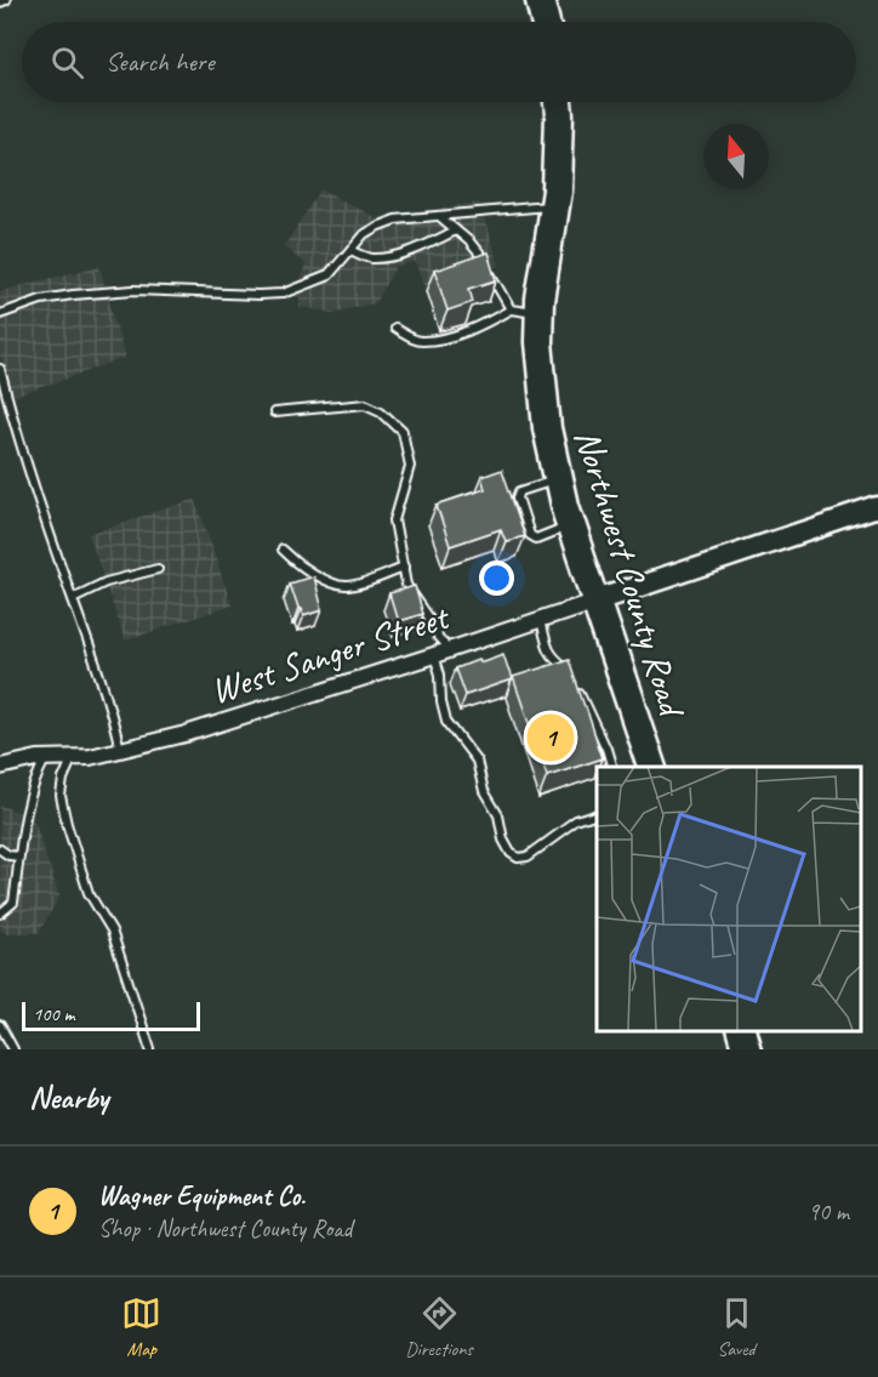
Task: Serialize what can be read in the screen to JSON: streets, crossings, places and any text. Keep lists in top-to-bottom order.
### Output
{
  "streets": {
    "highway": ["Northwest County Road"],
    "main road": ["West Sanger Street"]
  },
  "crossings": [
    ["Northwest County Road", "West Sanger Street"]
  ],
  "scale_bar": "100 m",
  "north": "top",
  "page": {
    "search": "Search here",
    "pins": "1",
    "scale": "100 m",
    "heading": "Nearby",
    "list": [
      {
        "mark": "1",
        "name": "Wagner Equipment Co.",
        "note": "Shop · Northwest County Road",
        "value": "90 m"
      }
    ],
    "nav": ["Map", "Directions", "Saved"]
  }
}
